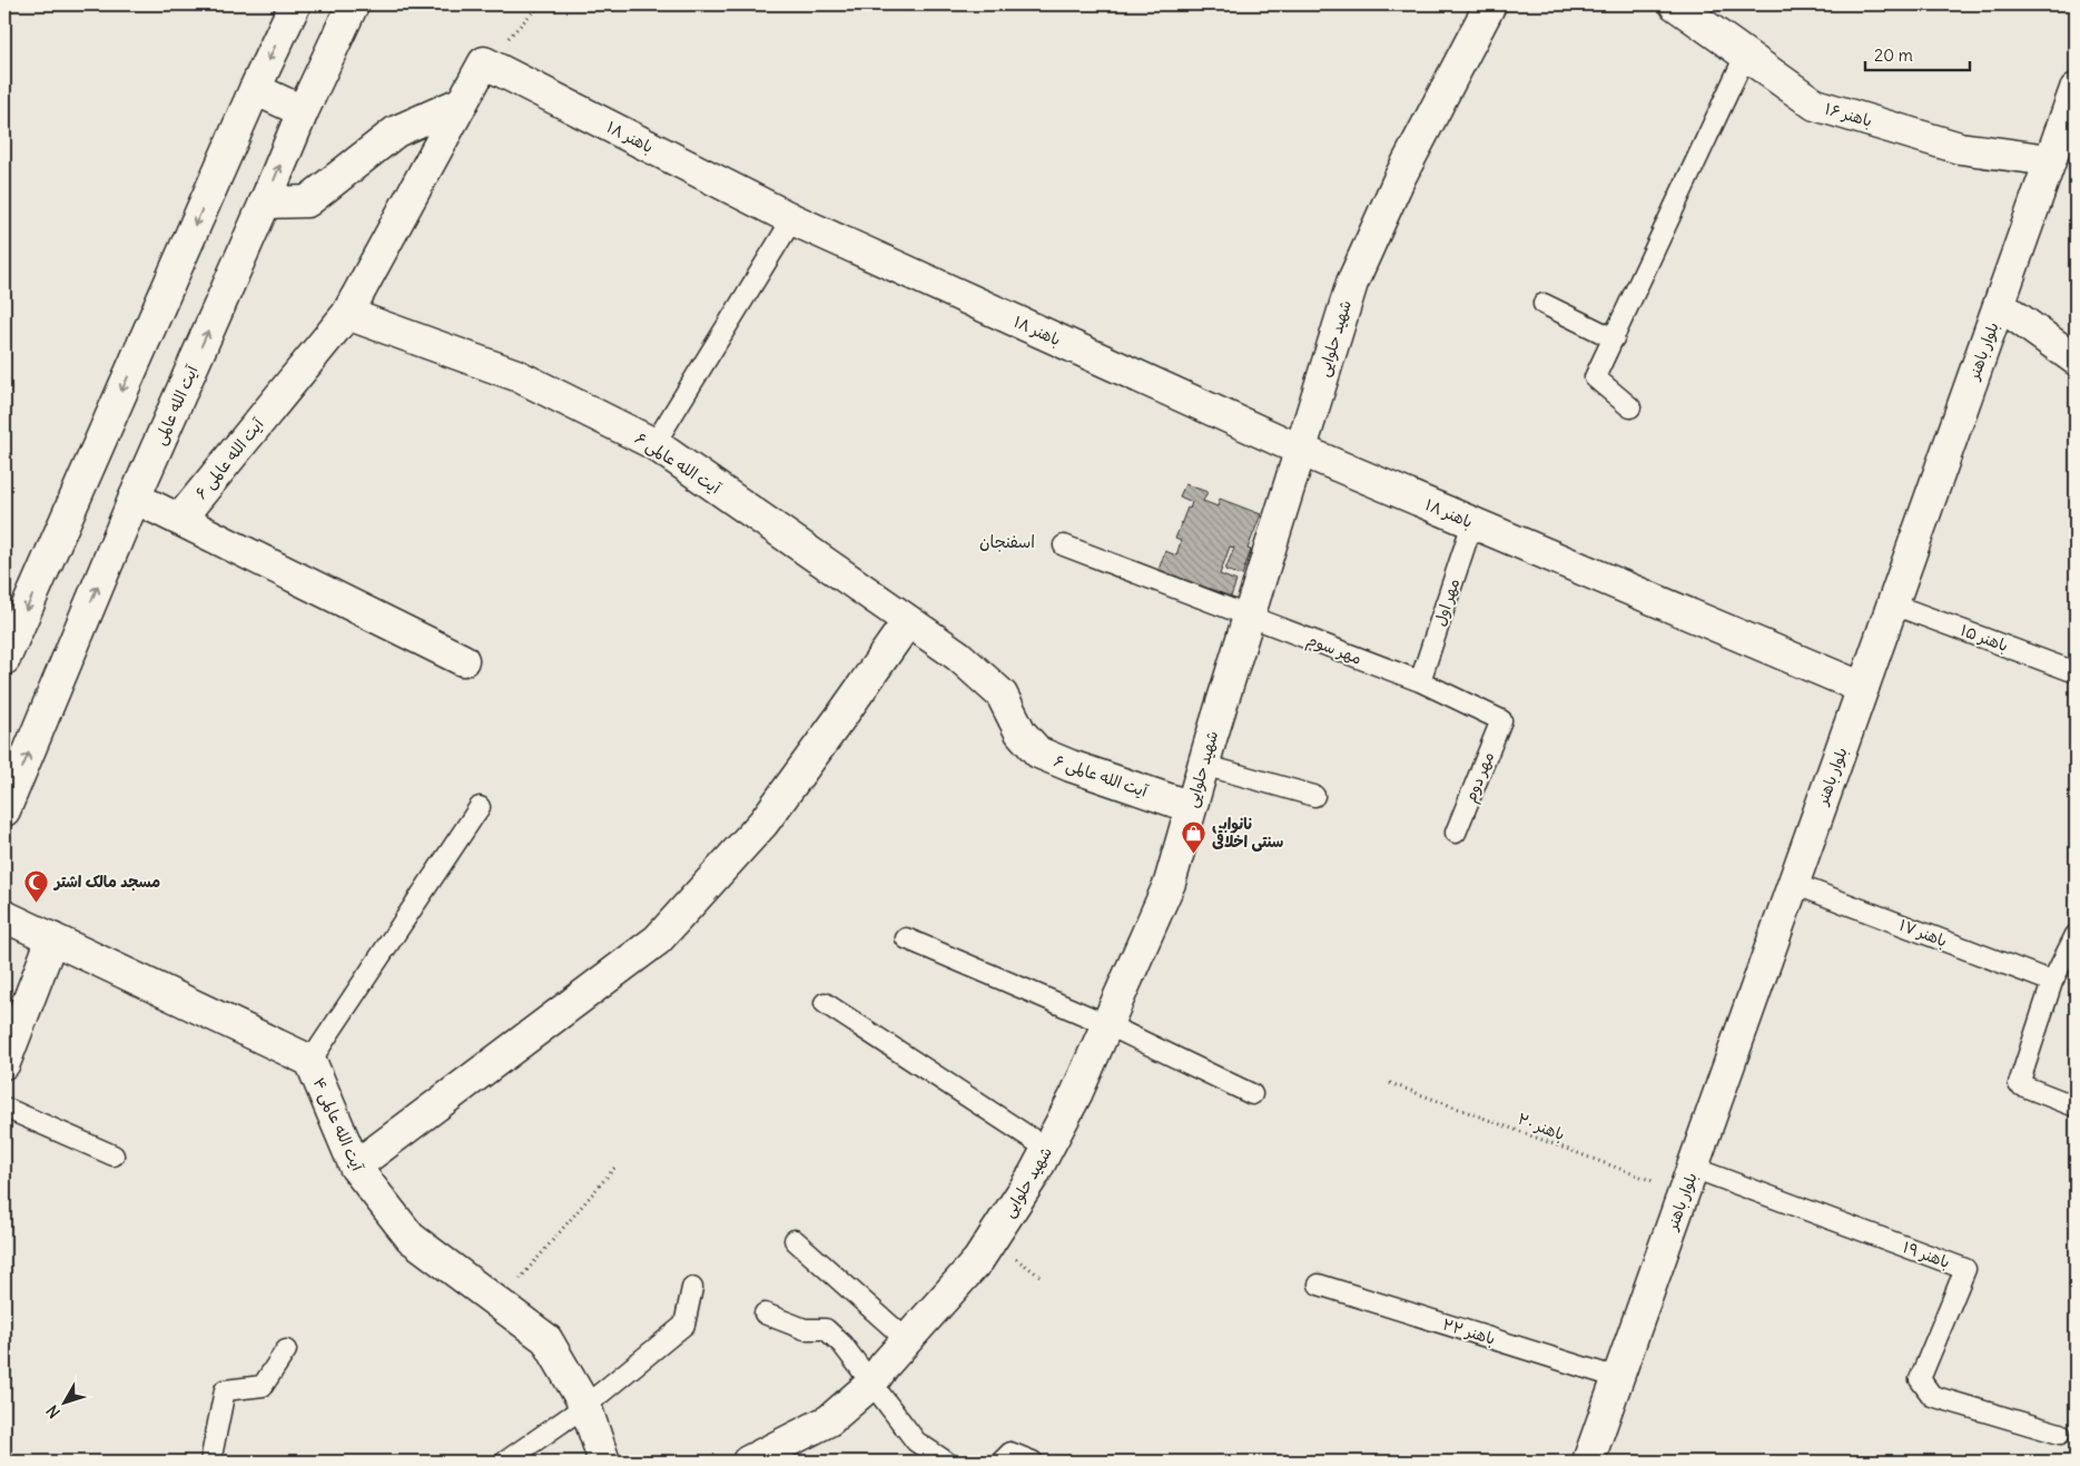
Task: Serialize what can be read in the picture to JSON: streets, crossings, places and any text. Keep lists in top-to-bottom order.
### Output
{
  "streets": {
    "street": [
      "باهنر ۱۶",
      "باهنر ۱۸",
      "شهید حلوایی",
      "بلوار باهنر",
      "آیت الله عالمی",
      "آیت الله عالمی ۶",
      "آیت الله عالمی ۴"
    ],
    "lane": [
      "مهر اول",
      "باهنر ۱۵",
      "مهر سوم",
      "مهر دوم",
      "باهنر ۱۷",
      "باهنر ۱۹",
      "باهنر ۲۲"
    ],
    "path": ["باهنر ۲۰"]
  },
  "crossings": [
    ["باهنر ۱۶", "بلوار باهنر"],
    ["باهنر ۱۸", "شهید حلوایی"],
    ["باهنر ۱۸", "بلوار باهنر"],
    ["باهنر ۱۸", "مهر اول"],
    ["شهید حلوایی", "آیت الله عالمی ۶"],
    ["شهید حلوایی", "مهر سوم"],
    ["بلوار باهنر", "باهنر ۱۵"],
    ["بلوار باهنر", "باهنر ۱۷"],
    ["بلوار باهنر", "باهنر ۲۰"],
    ["بلوار باهنر", "باهنر ۱۹"],
    ["بلوار باهنر", "باهنر ۲۲"],
    ["مهر اول", "مهر سوم"],
    ["مهر سوم", "مهر دوم"],
    ["باهنر ۲۰", "باهنر ۱۹"]
  ],
  "districts": ["اسفنجان"],
  "places": {
    "shop": ["نانوایی سنتی اخلاقی"],
    "mosque": ["مسجد مالک اشتر"]
  },
  "scale_bar": "20 m",
  "north": "bottom left"
}
